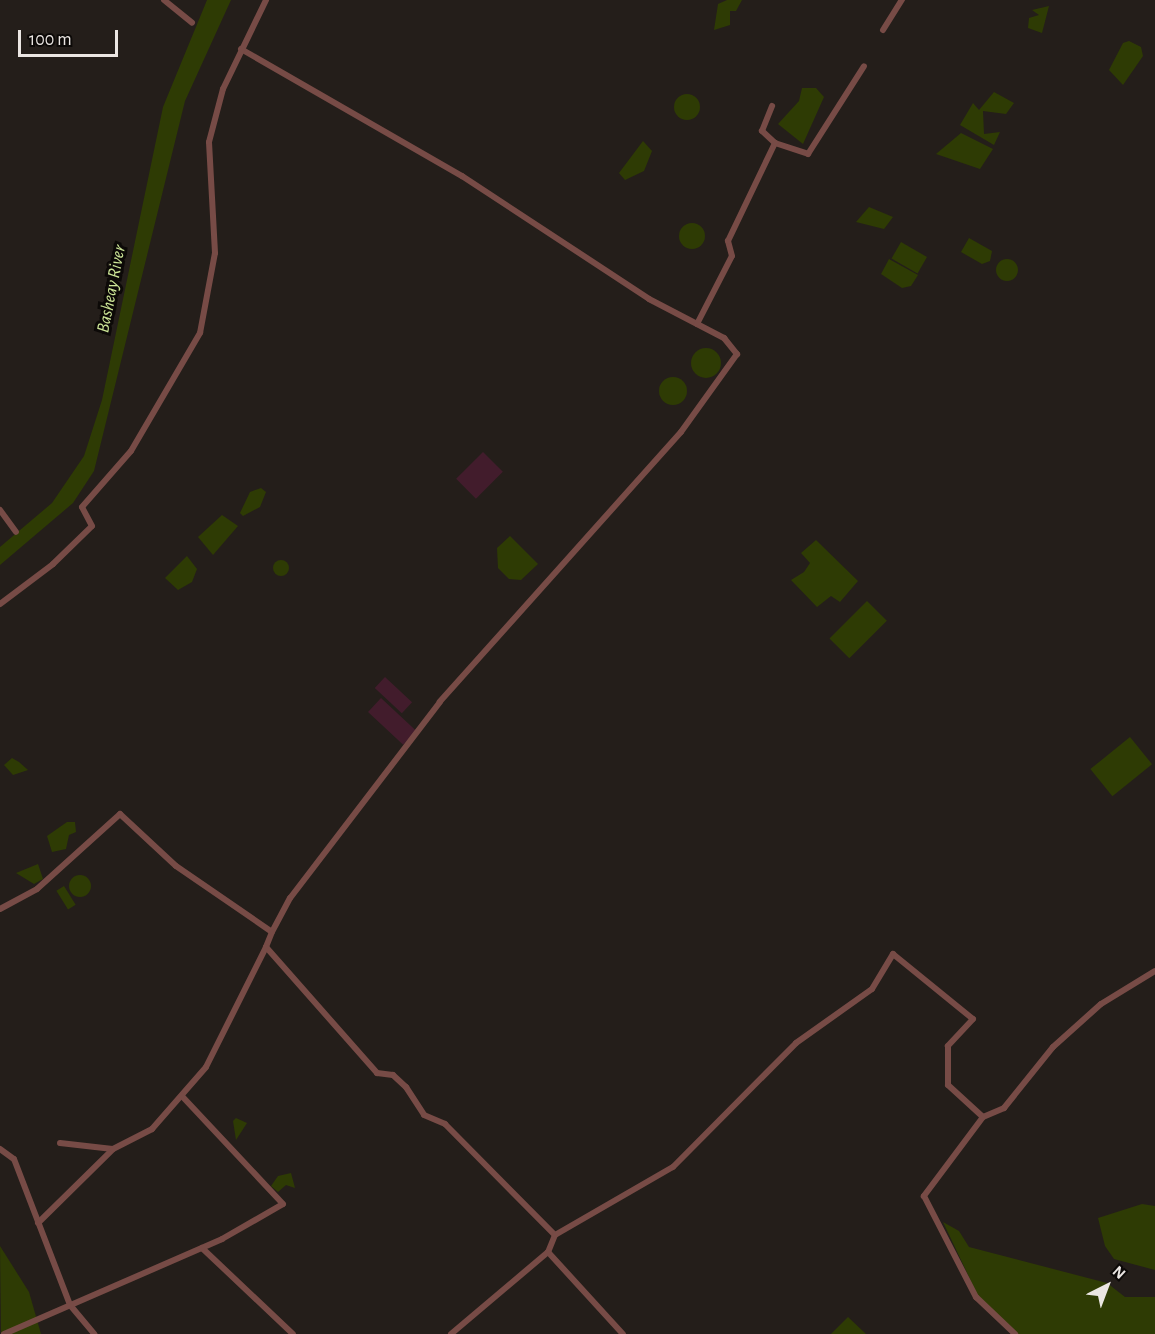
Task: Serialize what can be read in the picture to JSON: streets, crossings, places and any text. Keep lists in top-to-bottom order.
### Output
{
  "water": ["Basheay River"],
  "scale_bar": "100 m",
  "north": "top right"
}
